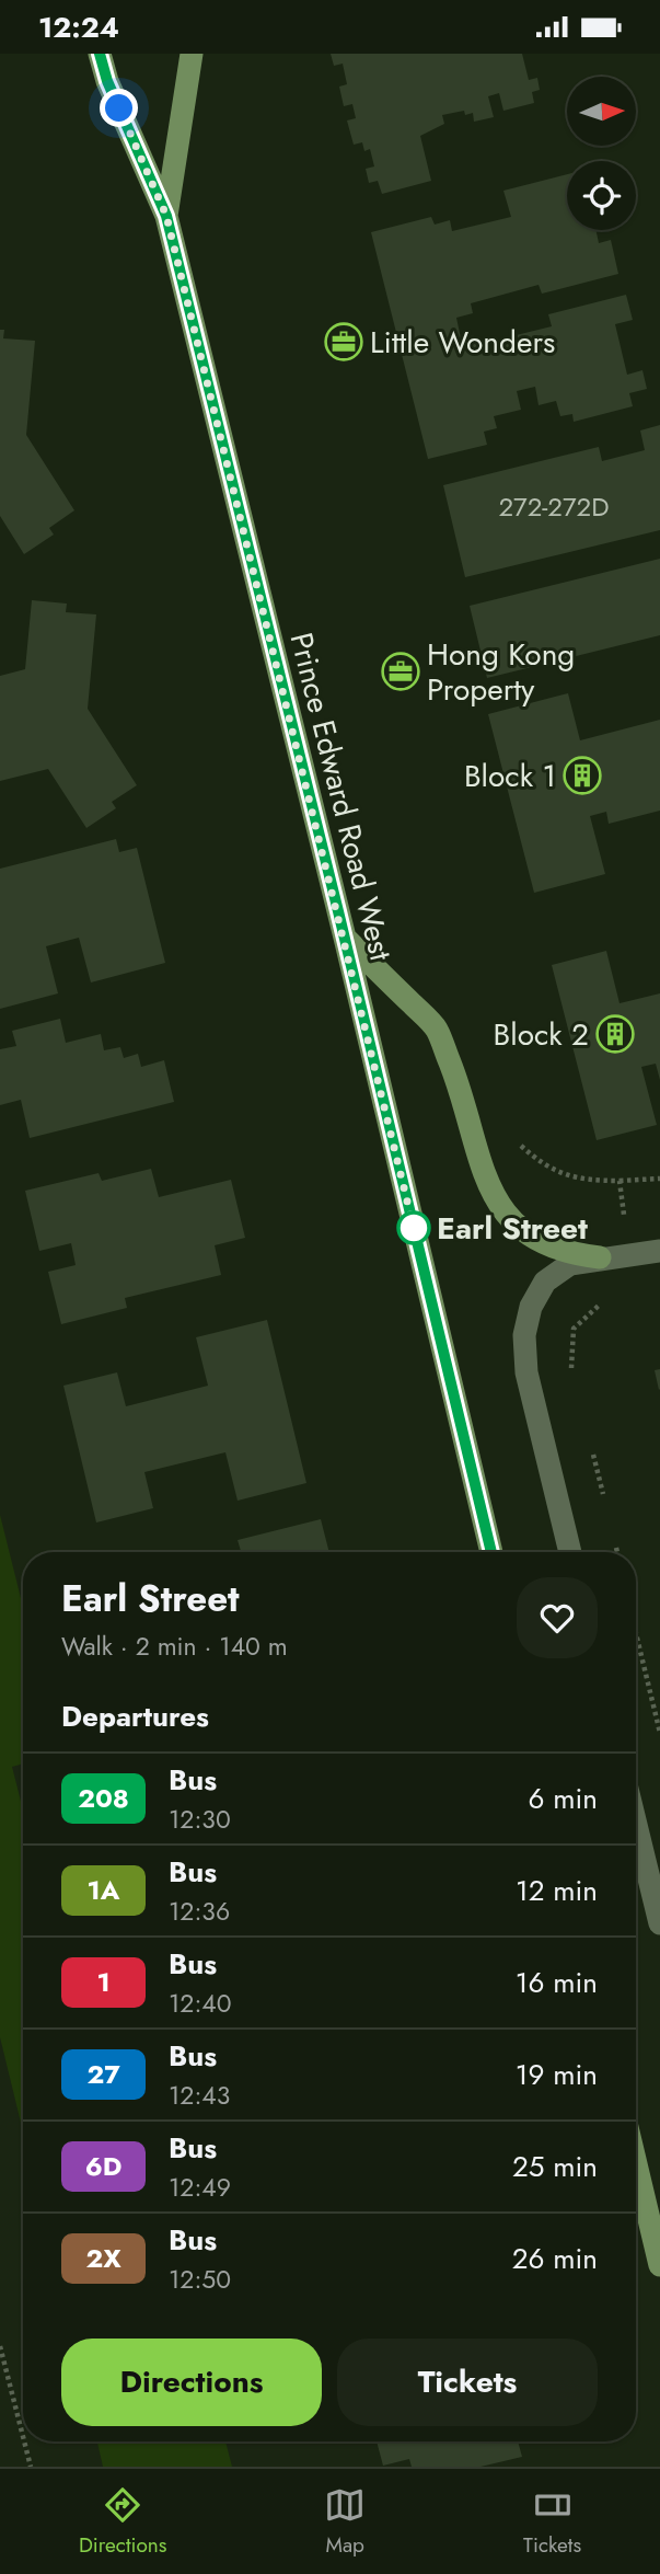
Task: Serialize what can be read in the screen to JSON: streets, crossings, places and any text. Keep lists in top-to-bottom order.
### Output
{
  "streets": {
    "main road": ["Prince Edward Road West"]
  },
  "places": {
    "office": ["Little Wonders", "Hong Kong Property"],
    "building": ["Block 1", "Block 2"],
    "other": ["Earl Street"]
  },
  "lines": ["bus line 208"],
  "house_numbers": ["272-272D"],
  "north": "right",
  "page": {
    "status": "12:24",
    "heading": [
      ["Earl Street", "Walk · 2 min · 140 m"],
      "Departures"
    ],
    "list": [
      {
        "mark": "208",
        "name": "Bus",
        "note": "12:30",
        "value": "6 min"
      },
      {
        "mark": "1A",
        "name": "Bus",
        "note": "12:36",
        "value": "12 min"
      },
      {
        "mark": "1",
        "name": "Bus",
        "note": "12:40",
        "value": "16 min"
      },
      {
        "mark": "27",
        "name": "Bus",
        "note": "12:43",
        "value": "19 min"
      },
      {
        "mark": "6D",
        "name": "Bus",
        "note": "12:49",
        "value": "25 min"
      },
      {
        "mark": "2X",
        "name": "Bus",
        "note": "12:50",
        "value": "26 min"
      }
    ],
    "buttons": ["Directions", "Tickets"],
    "tabs": ["Directions", "Map", "Tickets"]
  }
}
